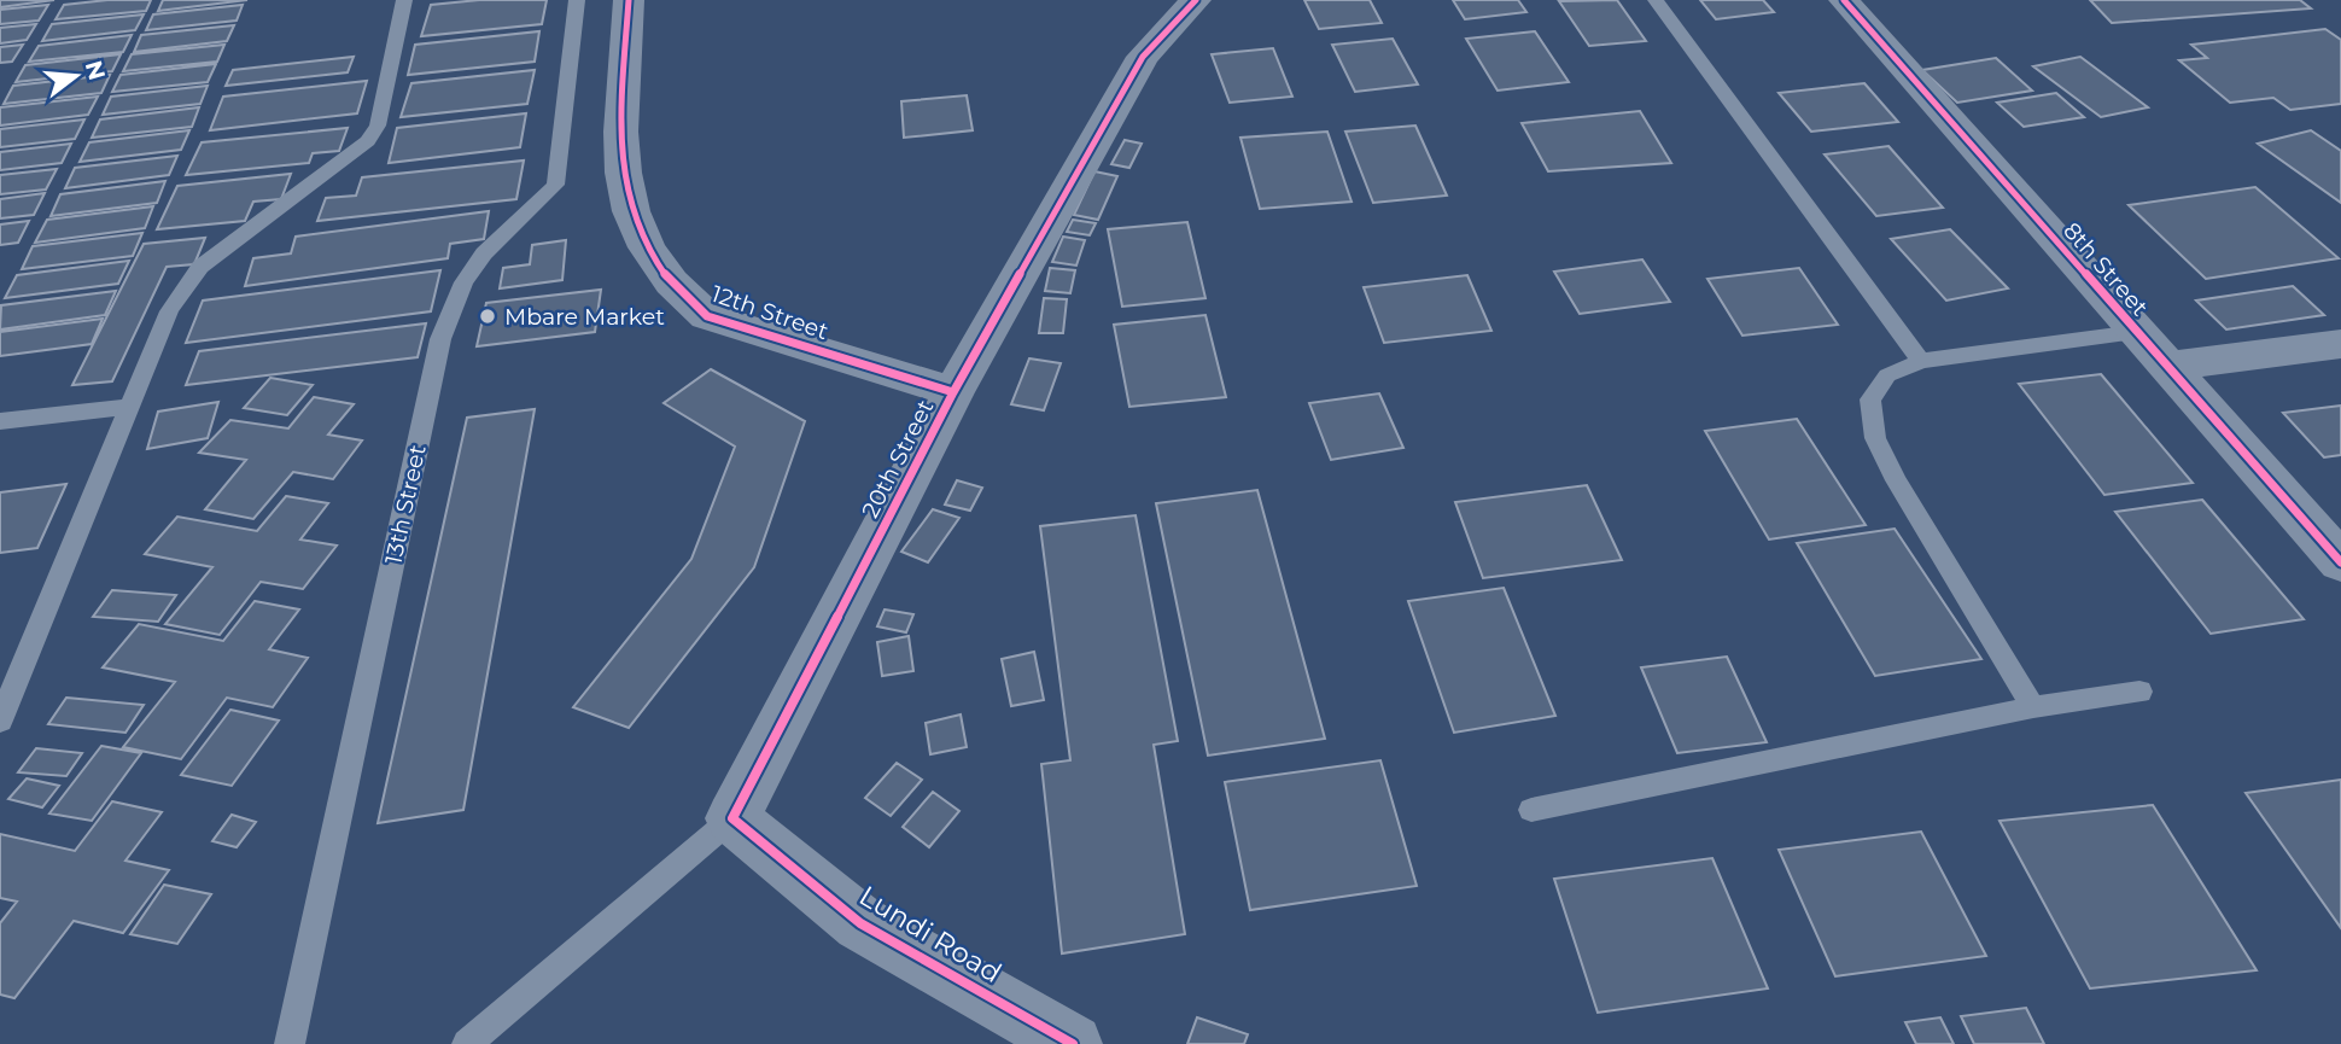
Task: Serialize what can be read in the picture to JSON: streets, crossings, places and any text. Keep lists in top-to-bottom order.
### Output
{
  "streets": {
    "street": [
      "8th Street",
      "12th Street",
      "20th Street",
      "Lundi Road"
    ],
    "lane": ["13th Street"]
  },
  "crossings": [
    ["12th Street", "20th Street"],
    ["20th Street", "Lundi Road"]
  ],
  "places": ["Mbare Market"],
  "north": "right"
}
